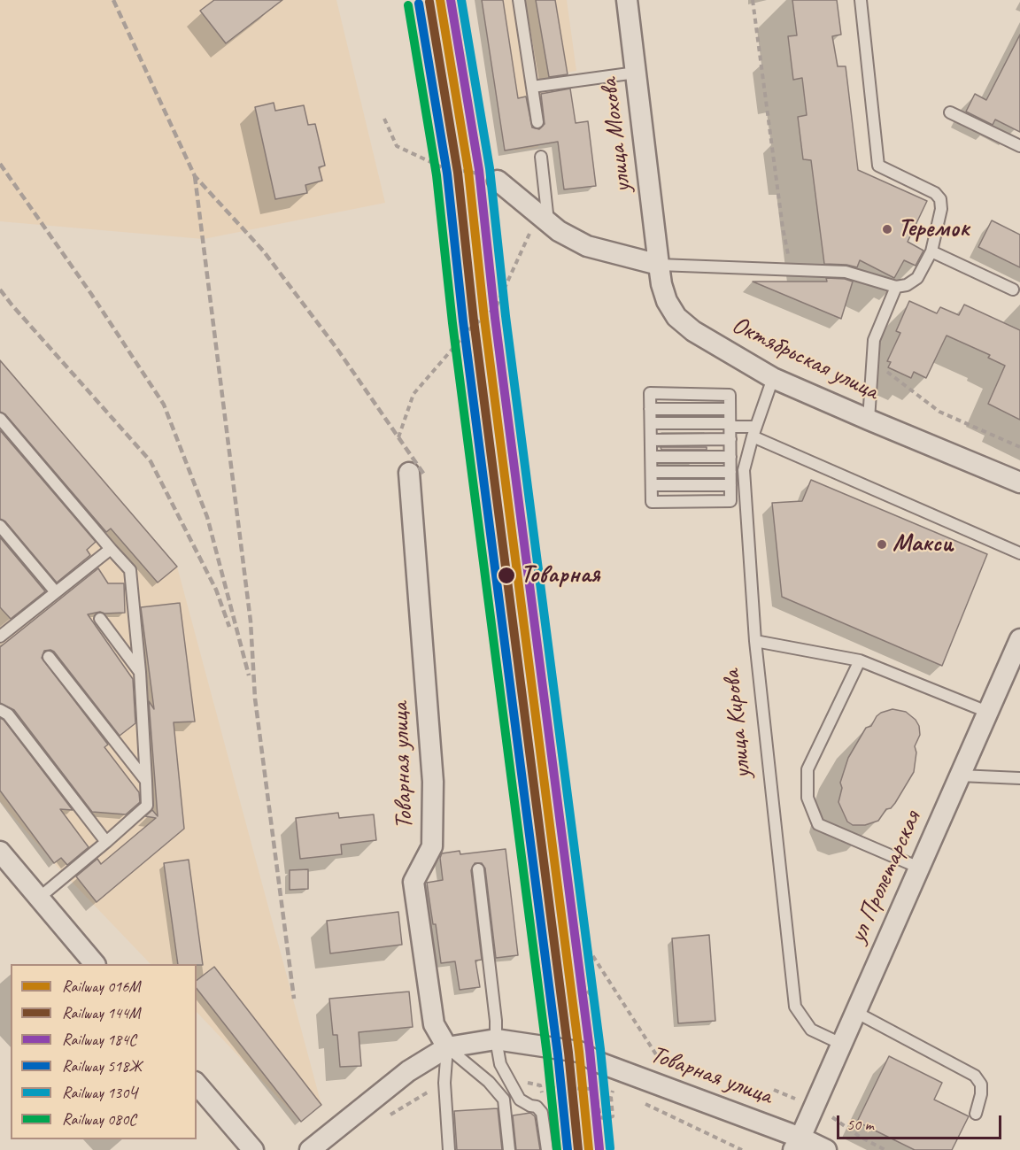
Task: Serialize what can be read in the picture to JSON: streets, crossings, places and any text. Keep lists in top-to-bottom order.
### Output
{
  "streets": {
    "street": [
      "улица Мохова",
      "Октябрьская улица",
      "Товарная улица",
      "ул Пролетарская"
    ],
    "lane": ["улица Кирова"]
  },
  "crossings": [
    ["улица Мохова", "Октябрьская улица"],
    ["Октябрьская улица", "улица Кирова"],
    ["улица Кирова", "ул Пролетарская"],
    ["Товарная улица", "ул Пролетарская"]
  ],
  "places": ["Теремок", "Макси", "Товарная"],
  "lines": [
    "rail line 016М",
    "rail line 184С",
    "rail line 130Ч",
    "rail line 144М",
    "rail line 518Ж",
    "rail line 080С"
  ],
  "legend": [
    "Railway 016М",
    "Railway 144М",
    "Railway 184С",
    "Railway 518Ж",
    "Railway 130Ч",
    "Railway 080С"
  ],
  "scale_bar": "50 m"
}
